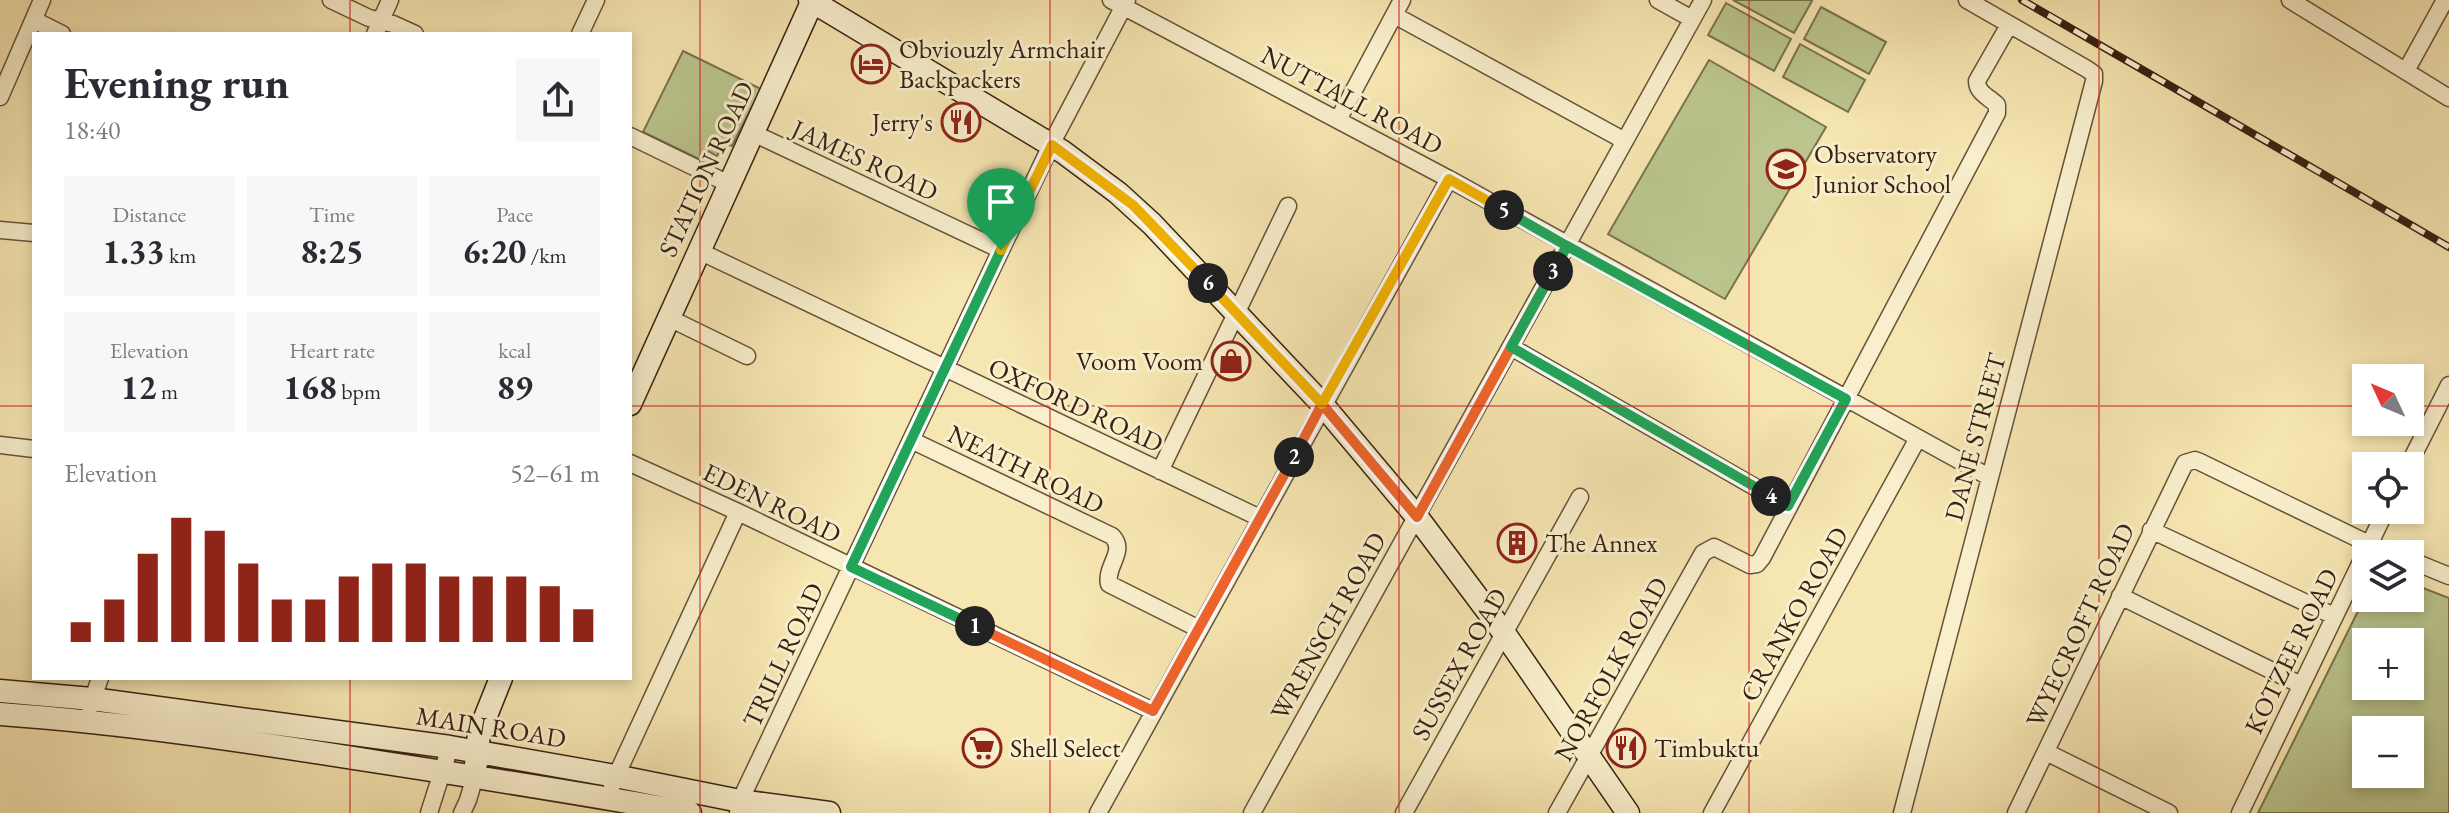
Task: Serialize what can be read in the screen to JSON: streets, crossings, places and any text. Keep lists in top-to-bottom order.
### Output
{
  "streets": {
    "main road": ["STATION ROAD", "MAIN ROAD"],
    "street": [
      "NUTTALL ROAD",
      "JAMES ROAD",
      "OXFORD ROAD",
      "DANE STREET",
      "NEATH ROAD",
      "EDEN ROAD",
      "CRANKO ROAD",
      "WYECROFT ROAD",
      "WRENSCH ROAD",
      "KOTZEE ROAD",
      "TRILL ROAD",
      "SUSSEX ROAD",
      "NORFOLK ROAD"
    ]
  },
  "crossings": [
    ["NUTTALL ROAD", "DANE STREET"],
    ["NUTTALL ROAD", "CRANKO ROAD"],
    ["NUTTALL ROAD", "WRENSCH ROAD"],
    ["NUTTALL ROAD", "TRILL ROAD"],
    ["JAMES ROAD", "STATION ROAD"],
    ["JAMES ROAD", "TRILL ROAD"],
    ["STATION ROAD", "OXFORD ROAD"],
    ["OXFORD ROAD", "TRILL ROAD"],
    ["NEATH ROAD", "TRILL ROAD"],
    ["EDEN ROAD", "TRILL ROAD"],
    ["TRILL ROAD", "MAIN ROAD"]
  ],
  "places": {
    "hotel": ["Obviouzly Armchair Backpackers"],
    "restaurant": ["Jerry's", "Timbuktu"],
    "school or university": ["Observatory Junior School"],
    "shop": ["Voom Voom"],
    "building": ["The Annex"],
    "supermarket": ["Shell Select"]
  },
  "north": "top left",
  "page": {
    "heading": ["Evening run", "18:40"],
    "stats": [
      ["Distance", "1.33 km"],
      ["Time", "8:25"],
      ["Pace", "6:20 /km"],
      ["Elevation", "12 m"],
      ["Heart rate", "168 bpm"],
      ["kcal", "89"]
    ],
    "pins": [
      "5",
      "3",
      "6",
      "2",
      "4",
      "1"
    ],
    "map_buttons": ["+", "−"],
    "chart": ["Elevation", "52–61 m"]
  }
}
